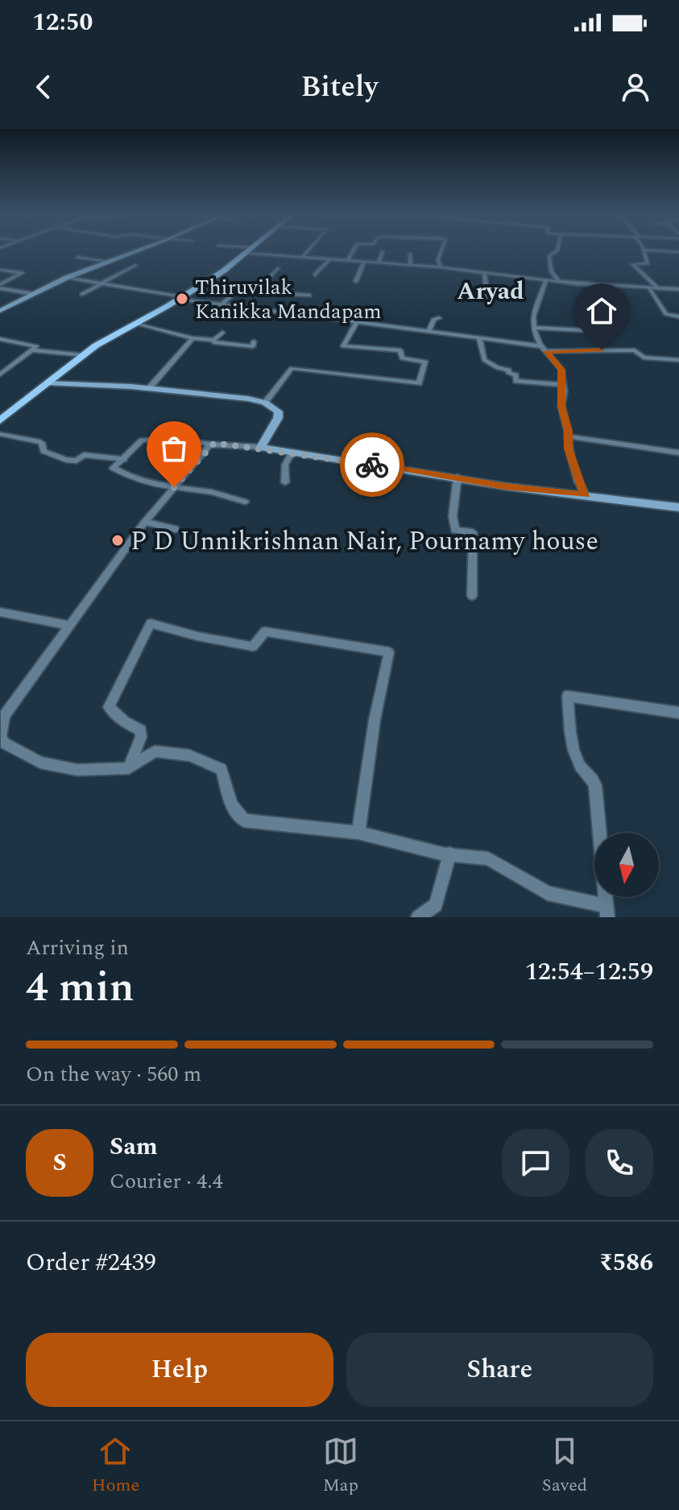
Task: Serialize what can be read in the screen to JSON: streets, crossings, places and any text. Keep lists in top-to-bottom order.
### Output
{
  "districts": ["Aryad"],
  "places": ["Thiruvilak Kanikka Mandapam", "P D Unnikrishnan Nair, Pournamy house"],
  "north": "bottom",
  "page": {
    "status": "12:50",
    "header": "Bitely",
    "heading": ["4 min", "Arriving in", "12:54–12:59"],
    "panel": [
      "Sam",
      "Courier · 4.4",
      "Order #2439",
      "₹586"
    ],
    "bar": "On the way · 560 m",
    "round": "S",
    "buttons": ["Help", "Share"],
    "tabs": ["Home", "Map", "Saved"]
  }
}
